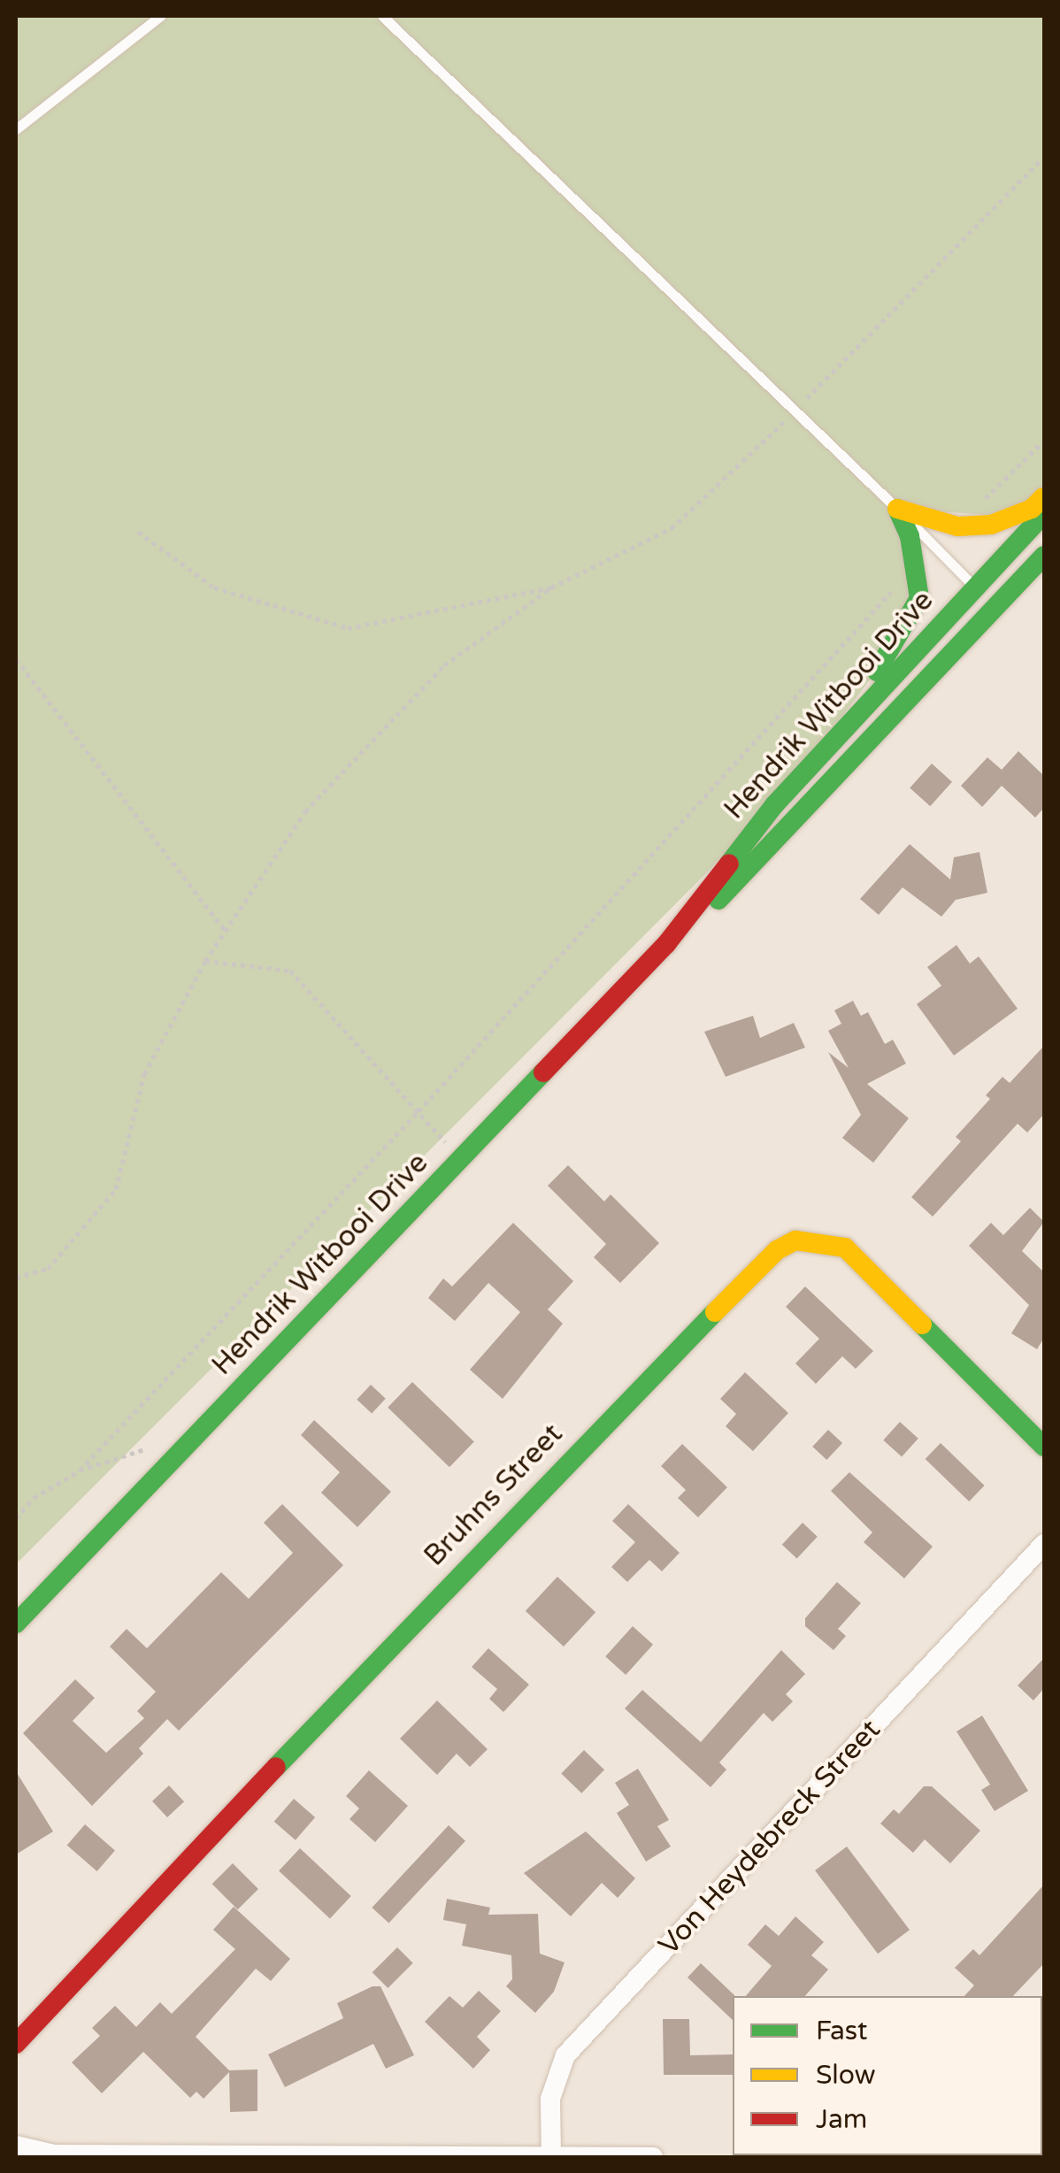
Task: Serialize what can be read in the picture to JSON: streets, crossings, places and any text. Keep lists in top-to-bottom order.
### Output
{
  "streets": {
    "main road": ["Hendrik Witbooi Drive", "Bruhns Street"],
    "street": ["Von Heydebreck Street"]
  },
  "legend": ["Fast", "Slow", "Jam"]
}
